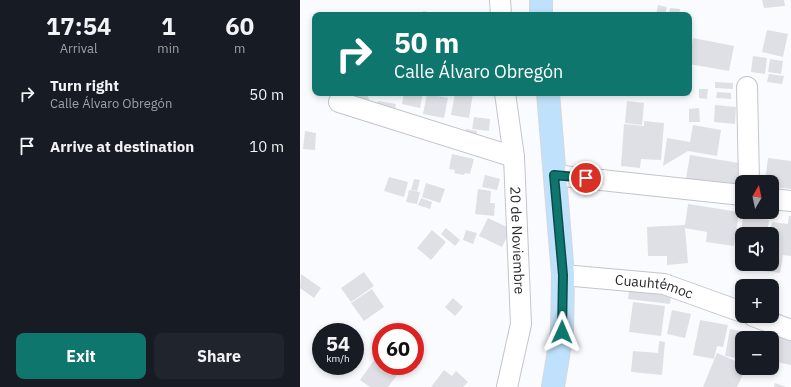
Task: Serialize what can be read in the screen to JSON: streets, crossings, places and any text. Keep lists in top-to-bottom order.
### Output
{
  "streets": {
    "street": ["20 de Noviembre", "Cuauhtémoc"]
  },
  "north": "top",
  "page": {
    "eta": [
      "17:54",
      "Arrival",
      "1",
      "min",
      "60",
      "m"
    ],
    "turn": ["50 m", "Calle Álvaro Obregón"],
    "list": [
      {
        "name": "Turn right",
        "note": "Calle Álvaro Obregón",
        "value": "50 m"
      },
      {
        "name": "Arrive at destination",
        "value": "10 m"
      }
    ],
    "map_buttons": ["+", "−"],
    "speed": "54 km/h",
    "limit": "60",
    "buttons": ["Exit", "Share"]
  }
}
